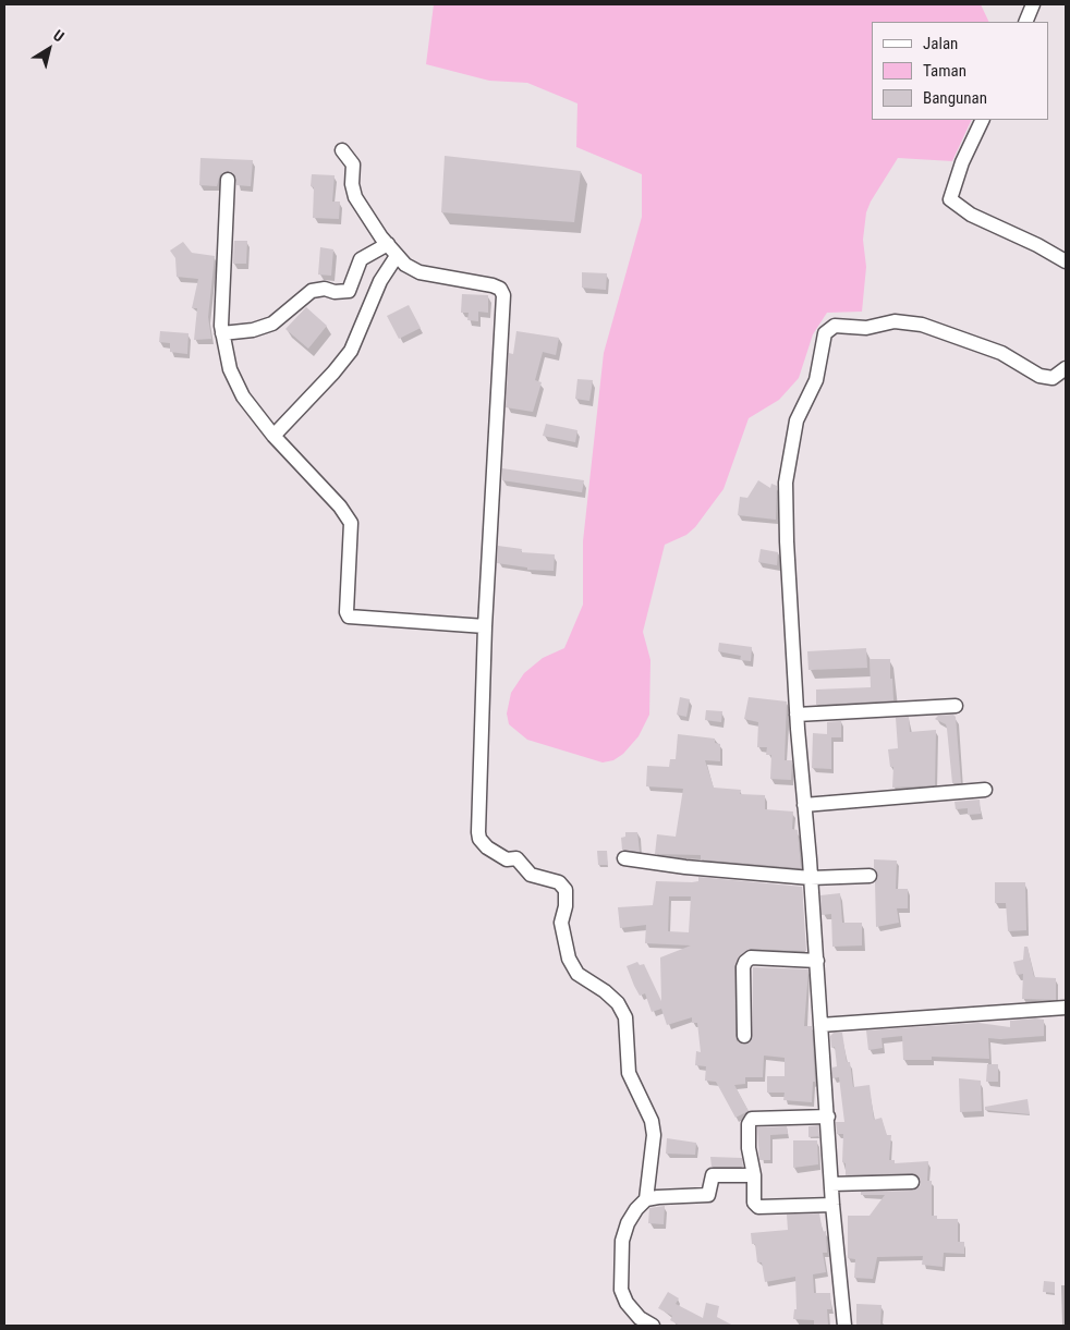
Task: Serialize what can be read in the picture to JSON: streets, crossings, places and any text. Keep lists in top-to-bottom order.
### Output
{
  "legend": ["Jalan", "Taman", "Bangunan"],
  "north": "top right"
}
